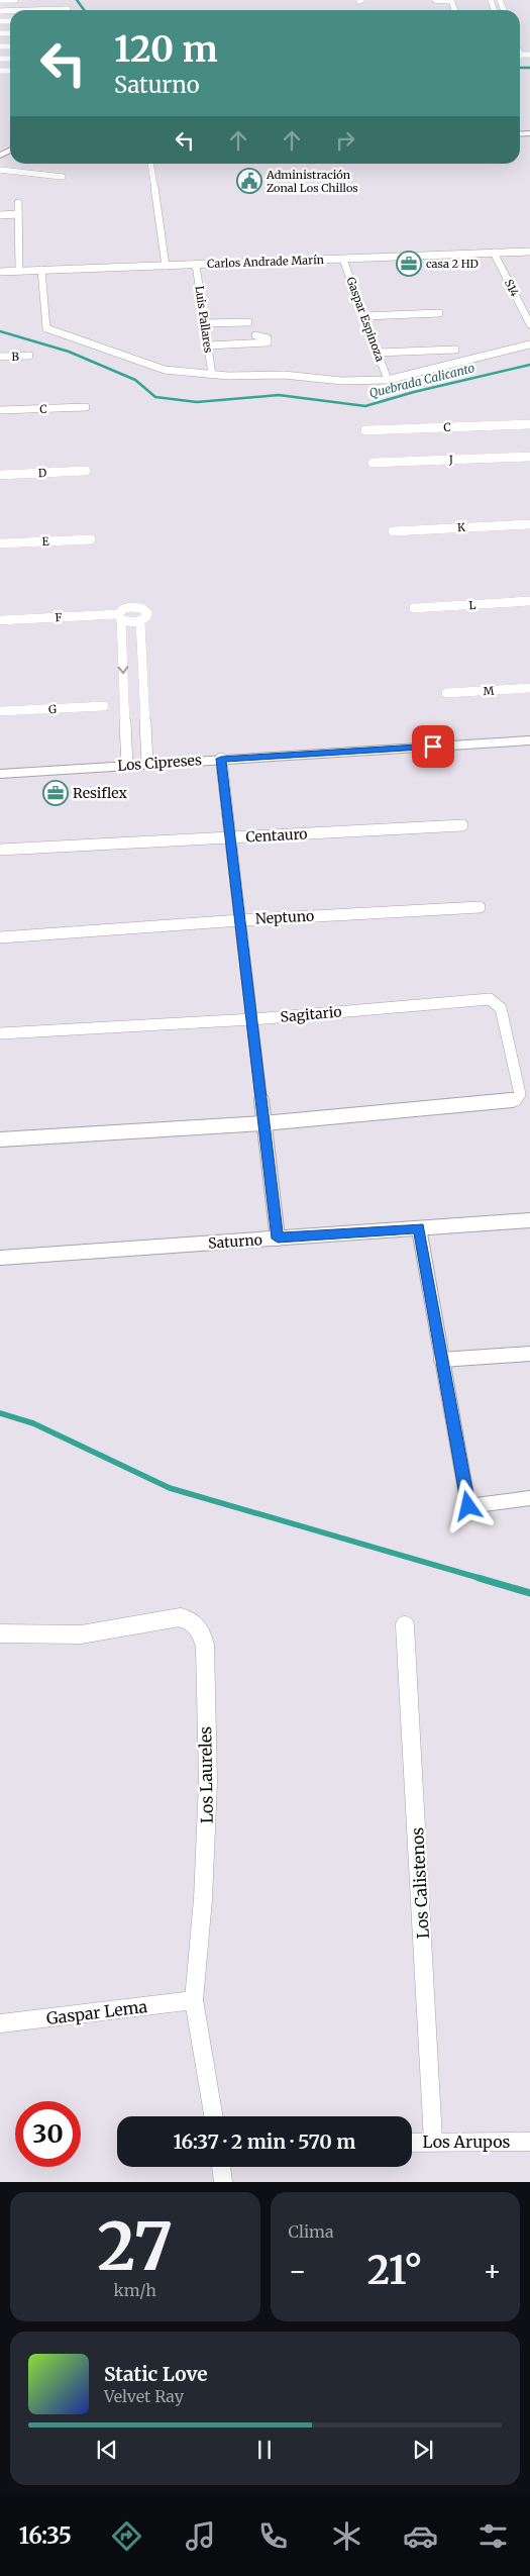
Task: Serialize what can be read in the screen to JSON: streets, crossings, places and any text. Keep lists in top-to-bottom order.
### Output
{
  "streets": {
    "street": [
      "Carlos Andrade Marín",
      "S14",
      "Luis Pallares",
      "Gaspar Espinoza",
      "B",
      "C",
      "J",
      "D",
      "K",
      "E",
      "L",
      "F",
      "M",
      "G",
      "Los Cipreses",
      "Centauro",
      "Neptuno",
      "Sagitario",
      "Saturno",
      "Los Laureles",
      "Los Calistenos",
      "Gaspar Lema",
      "Los Arupos"
    ]
  },
  "crossings": [
    ["Carlos Andrade Marín", "S14"],
    ["Carlos Andrade Marín", "Luis Pallares"],
    ["Carlos Andrade Marín", "Gaspar Espinoza"],
    ["Los Laureles", "Gaspar Lema"],
    ["Los Calistenos", "Los Arupos"]
  ],
  "water": ["Quebrada Calicanto"],
  "places": {
    "public building": ["Administración Zonal Los Chillos"],
    "office": ["casa 2 HD", "Resiflex"]
  },
  "page": {
    "turn": ["120 m", "Saturno"],
    "limit": "30",
    "trip": "16:37 · 2 min · 570 m",
    "tile": [
      ["27", "km/h"],
      "Clima"
    ],
    "heat": ["−", "21°", "+"],
    "song": ["Static Love", "Velvet Ray"],
    "tabs": "16:35"
  }
}
